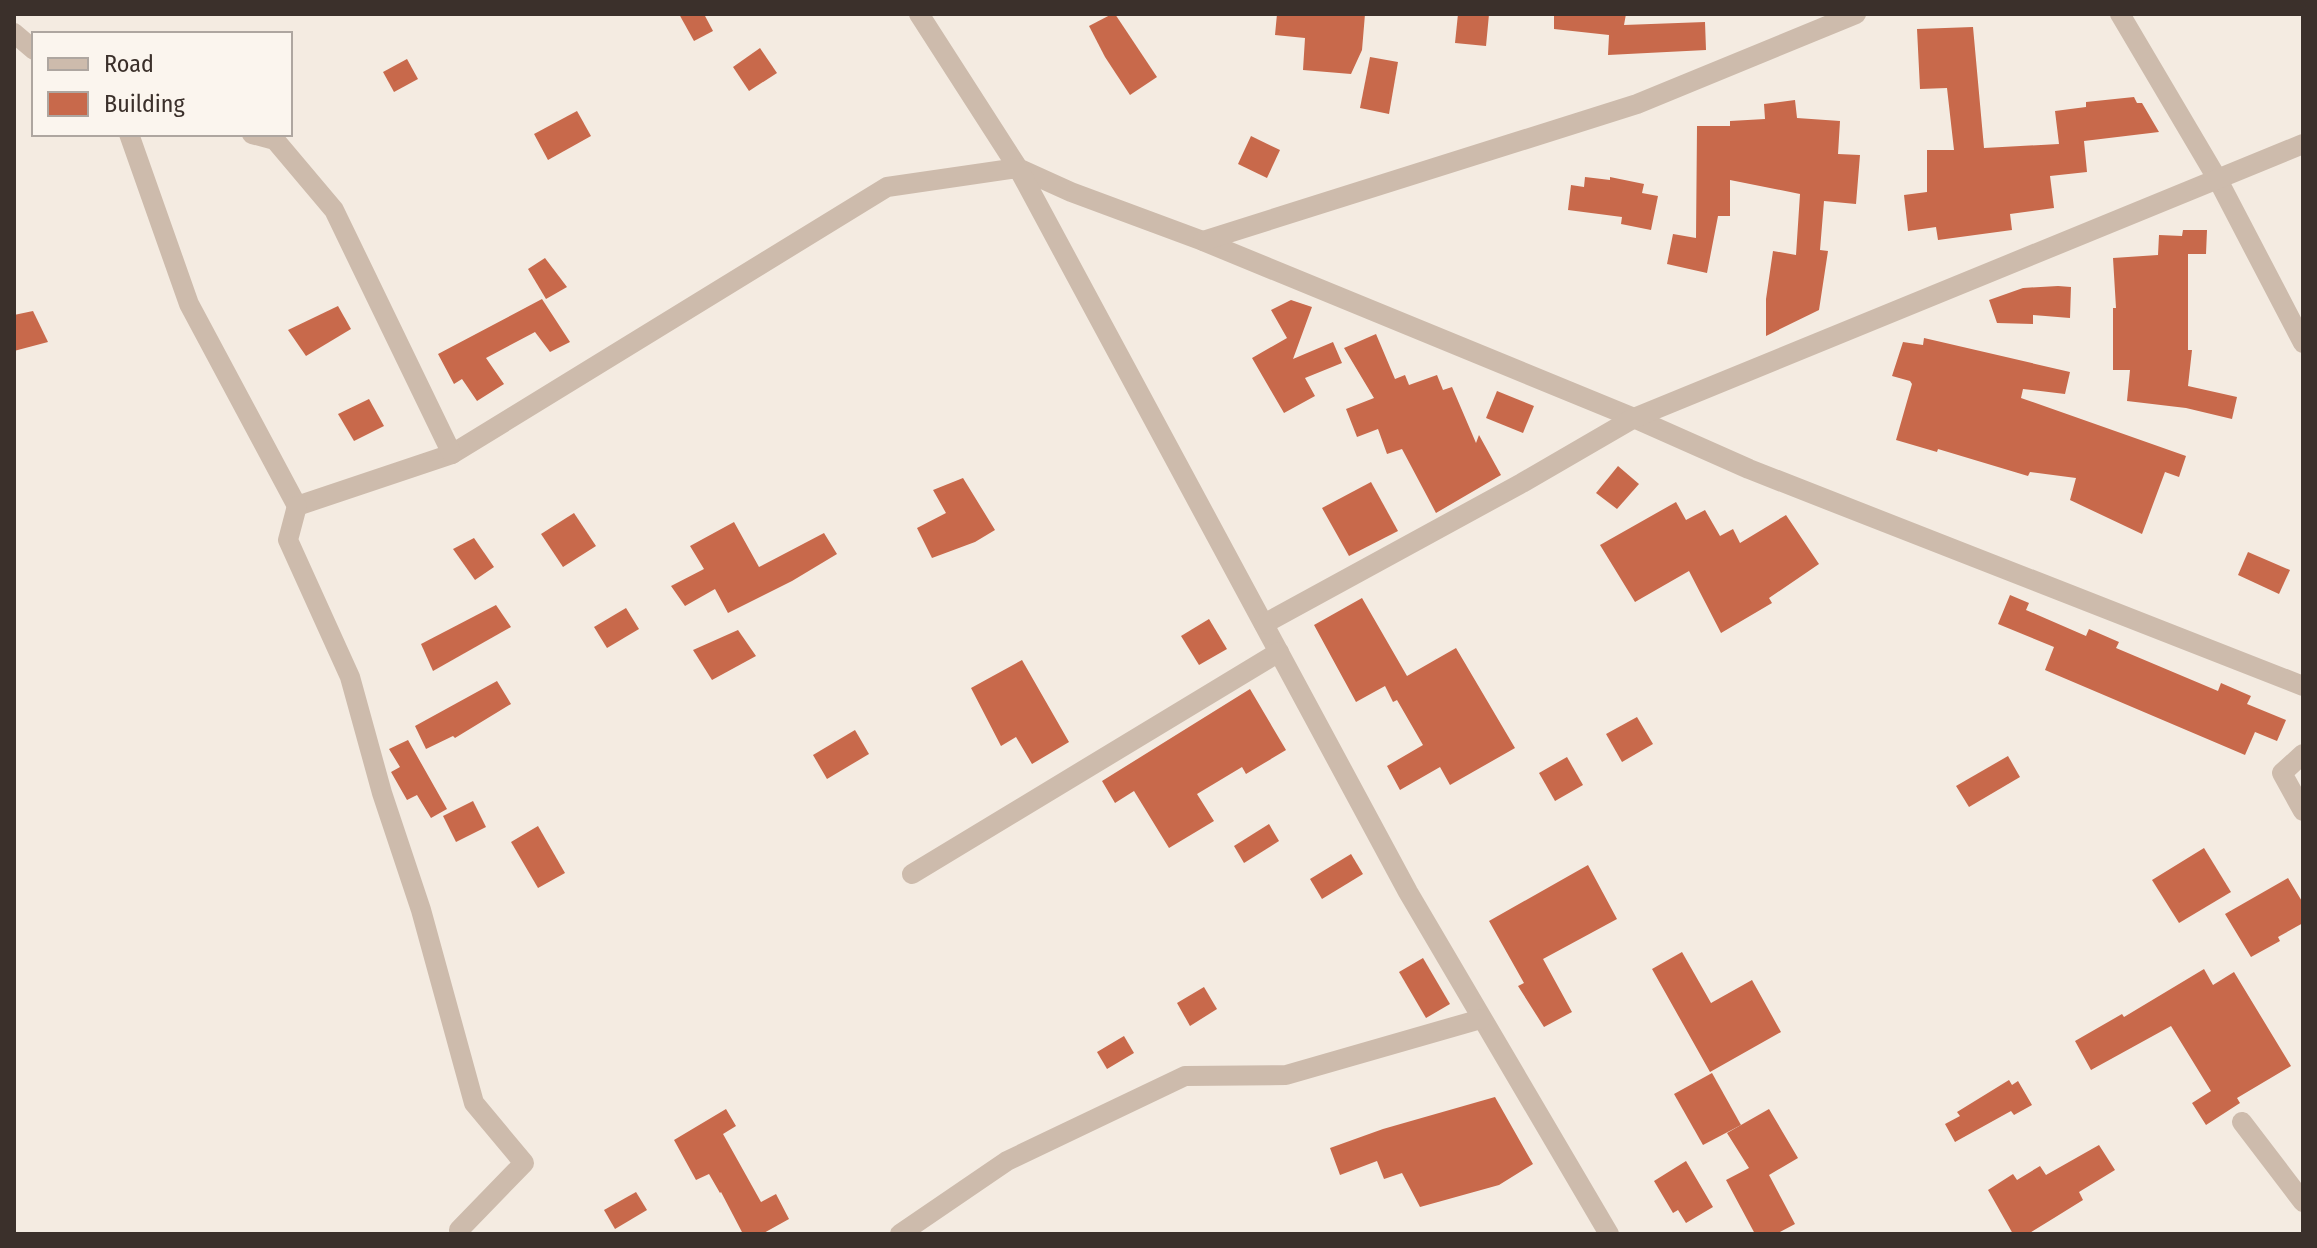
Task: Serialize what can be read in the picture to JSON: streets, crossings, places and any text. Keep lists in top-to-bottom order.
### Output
{
  "legend": ["Road", "Building"]
}
